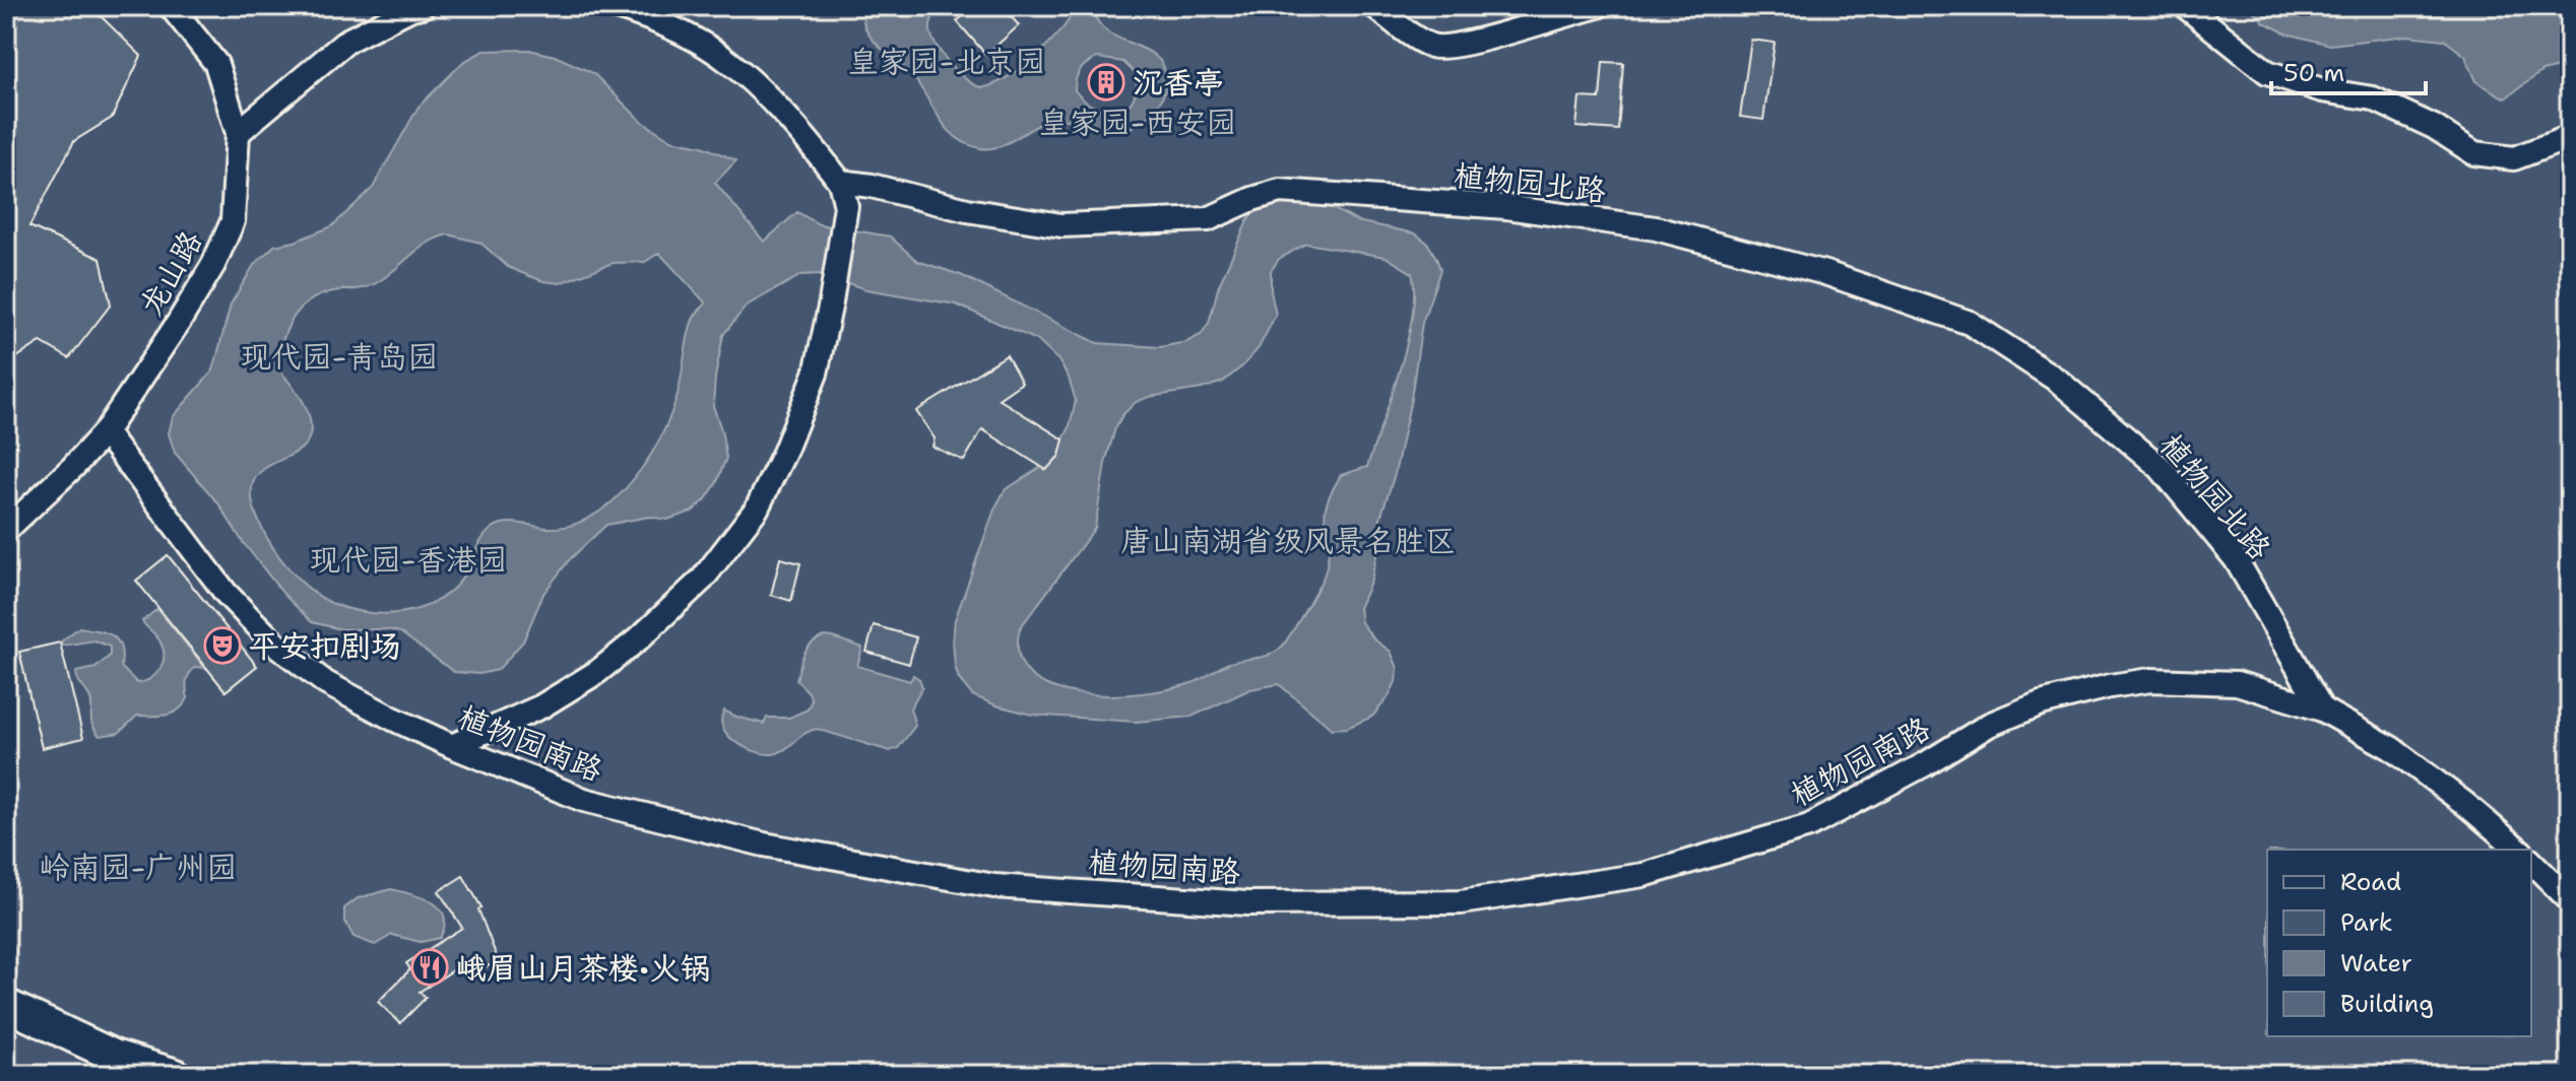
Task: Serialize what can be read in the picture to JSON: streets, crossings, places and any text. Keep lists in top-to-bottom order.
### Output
{
  "streets": {
    "street": ["植物园北路", "龙山路", "植物园南路"]
  },
  "crossings": [
    ["植物园北路", "植物园南路"],
    ["龙山路", "植物园南路"]
  ],
  "parks": [
    "皇家园-北京园",
    "皇家园-西安园",
    "现代园-青岛园",
    "唐山南湖省级风景名胜区",
    "现代园-香港园",
    "岭南园-广州园"
  ],
  "places": {
    "building": ["沉香亭"],
    "theatre": ["平安扣剧场"],
    "restaurant": ["峨眉山月茶楼·火锅"]
  },
  "legend": [
    "Road",
    "Park",
    "Water",
    "Building"
  ],
  "scale_bar": "50 m"
}
